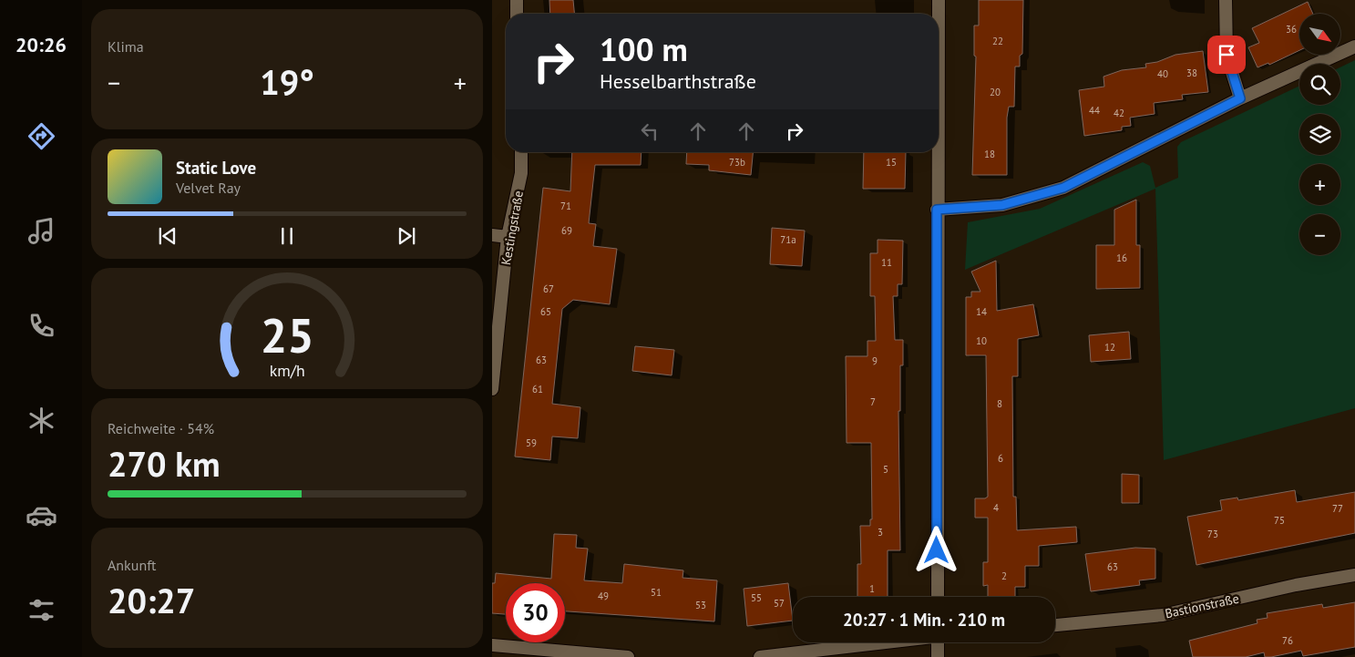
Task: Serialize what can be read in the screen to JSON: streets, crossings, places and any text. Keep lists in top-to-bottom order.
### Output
{
  "streets": {
    "street": ["Kestingstraße", "Bastionstraße"]
  },
  "house_numbers": [
    "36",
    "22",
    "38",
    "40",
    "20",
    "44",
    "42",
    "18",
    "73b",
    "15",
    "71",
    "69",
    "71a",
    "16",
    "11",
    "67",
    "65",
    "14",
    "10",
    "12",
    "63",
    "9",
    "61",
    "7",
    "8",
    "59",
    "6",
    "5",
    "4",
    "77",
    "75",
    "3",
    "73",
    "63",
    "2",
    "1",
    "51",
    "49",
    "55",
    "57",
    "53",
    "76"
  ],
  "north": "bottom right",
  "page": {
    "tabs": "20:26",
    "tile": [
      "Klima",
      ["Reichweite · 54%", "270 km"],
      ["Ankunft", "20:27"]
    ],
    "map_buttons": ["+", "−"],
    "turn": ["100 m", "Hesselbarthstraße"],
    "heat": ["−", "19°", "+"],
    "song": ["Static Love", "Velvet Ray"],
    "limit": "30",
    "trip": "20:27 · 1 Min. · 210 m",
    "gauge": ["25", "km/h"]
  }
}
